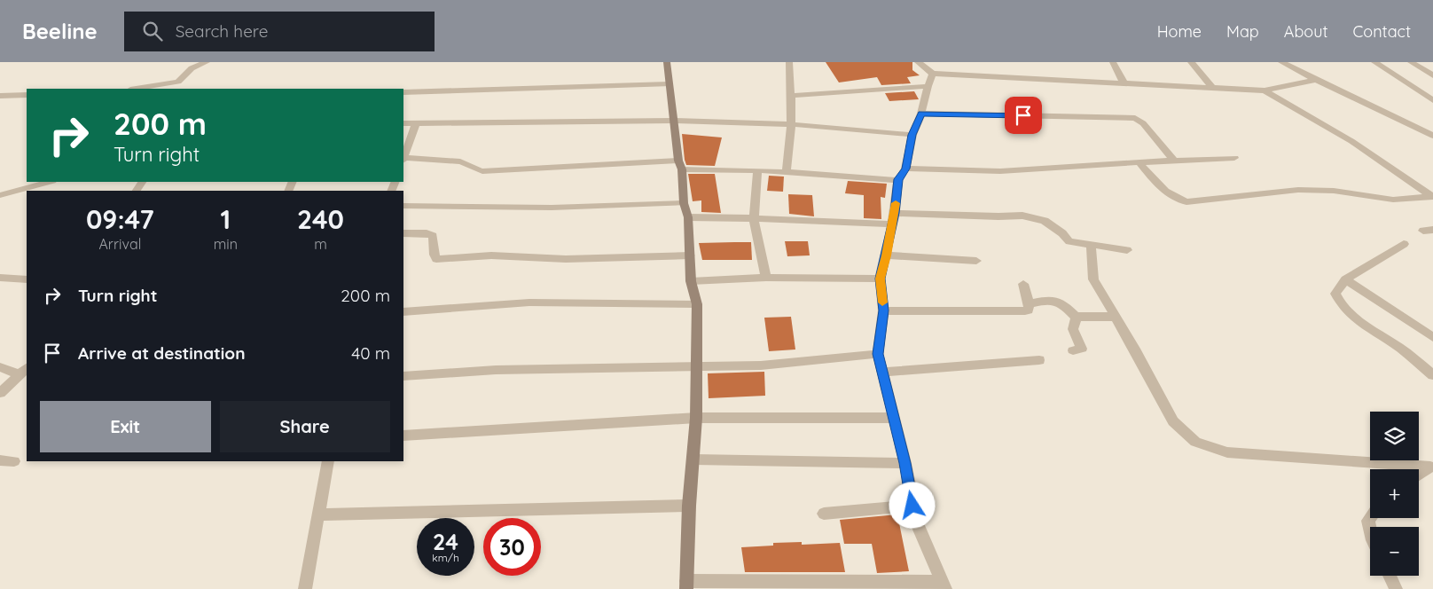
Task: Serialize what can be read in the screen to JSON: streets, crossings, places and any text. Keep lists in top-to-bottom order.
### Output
{
  "page": {
    "header": "Beeline",
    "search": "Search here",
    "nav": [
      "Home",
      "Map",
      "About",
      "Contact"
    ],
    "turn": ["200 m", "Turn right"],
    "eta": [
      "09:47",
      "Arrival",
      "1",
      "min",
      "240",
      "m"
    ],
    "list": [
      {
        "name": "Turn right",
        "value": "200 m"
      },
      {
        "name": "Arrive at destination",
        "value": "40 m"
      }
    ],
    "buttons": ["Exit", "Share"],
    "map_buttons": ["+", "−"],
    "speed": "24 km/h",
    "limit": "30"
  }
}
